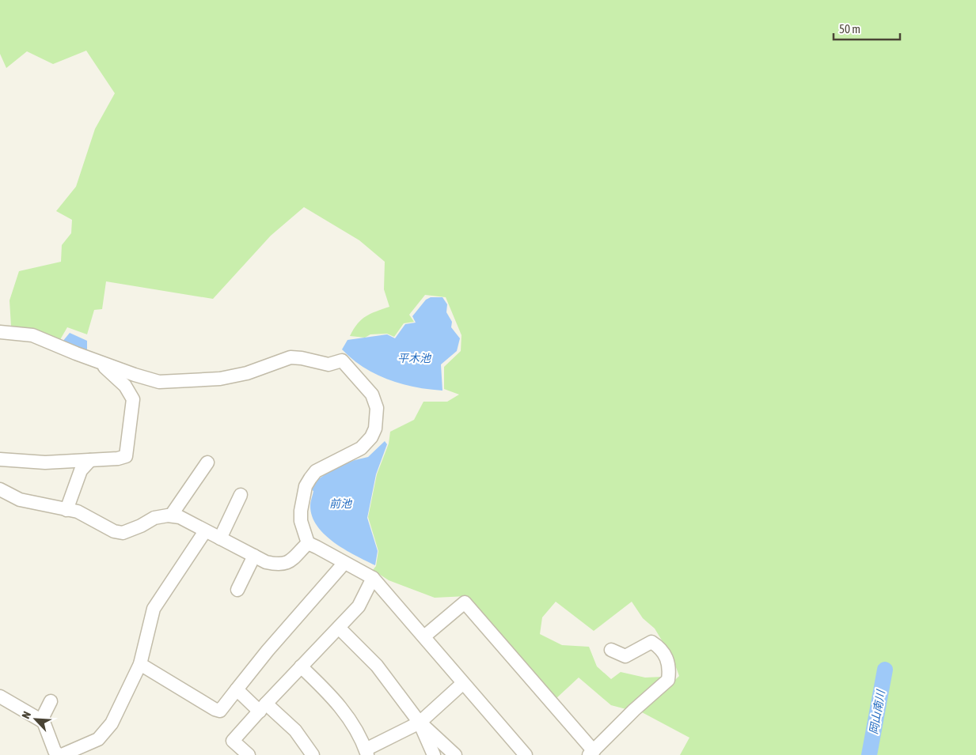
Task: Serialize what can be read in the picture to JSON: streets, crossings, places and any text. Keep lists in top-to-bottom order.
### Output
{
  "water": ["平木池", "前池", "岡山南川"],
  "scale_bar": "50 m",
  "north": "top left"
}
